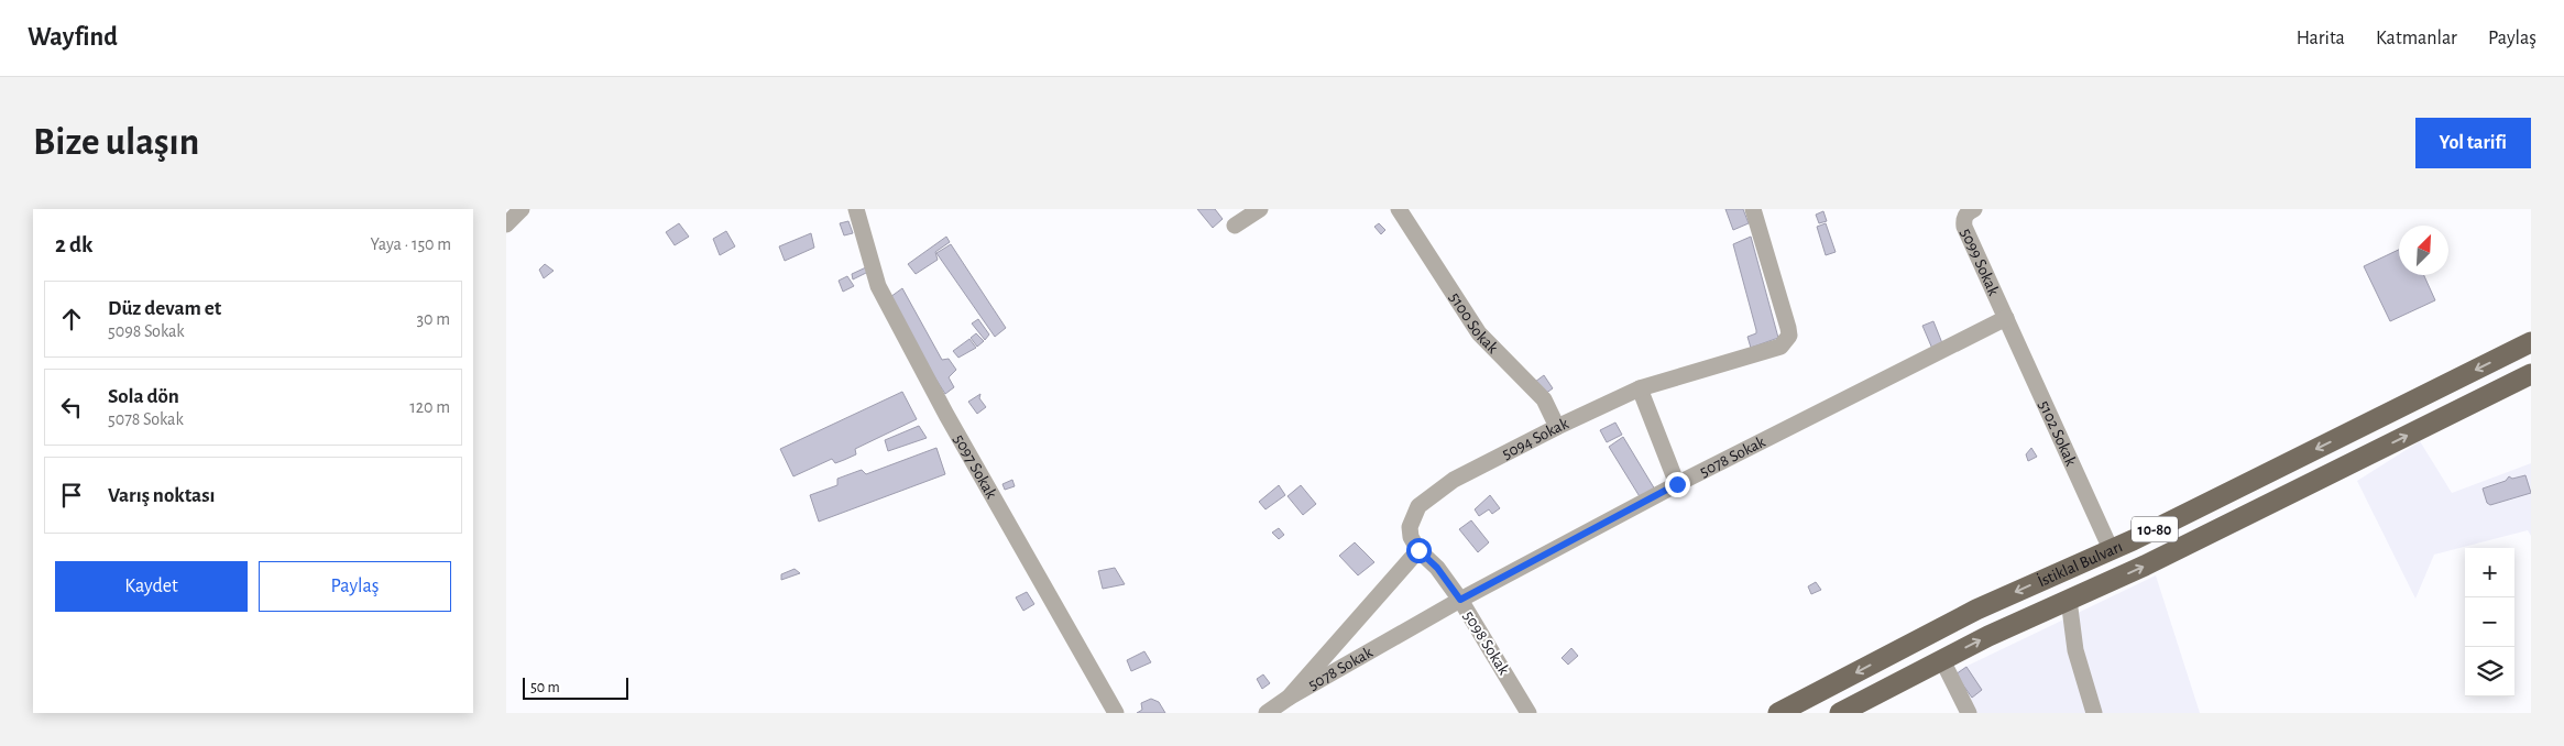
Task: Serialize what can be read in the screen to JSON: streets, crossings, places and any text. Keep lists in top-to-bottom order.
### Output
{
  "streets": {
    "main road": ["10-80", "İstiklal Bulvarı"],
    "street": [
      "5099 Sokak",
      "5100 Sokak",
      "5102 Sokak",
      "5094 Sokak",
      "5078 Sokak",
      "5097 Sokak",
      "5098 Sokak"
    ]
  },
  "crossings": [
    ["5099 Sokak", "5102 Sokak"],
    ["5099 Sokak", "5078 Sokak"],
    ["5100 Sokak", "5094 Sokak"],
    ["5102 Sokak", "5078 Sokak"],
    ["5102 Sokak", "İstiklal Bulvarı"],
    ["5094 Sokak", "5098 Sokak"],
    ["5078 Sokak", "5098 Sokak"]
  ],
  "scale_bar": "50 m",
  "north": "top right",
  "page": {
    "header": "Wayfind",
    "nav": ["Harita", "Katmanlar", "Paylaş"],
    "buttons": [
      "Yol tarifi",
      ["Kaydet", "Paylaş"]
    ],
    "title": "Bize ulaşın",
    "heading": ["2 dk", "Yaya · 150 m"],
    "list": [
      ["Düz devam et", "5098 Sokak", "30 m"],
      ["Sola dön", "5078 Sokak", "120 m"],
      "Varış noktası"
    ],
    "map_buttons": ["+", "−"],
    "scale": "50 m"
  }
}
